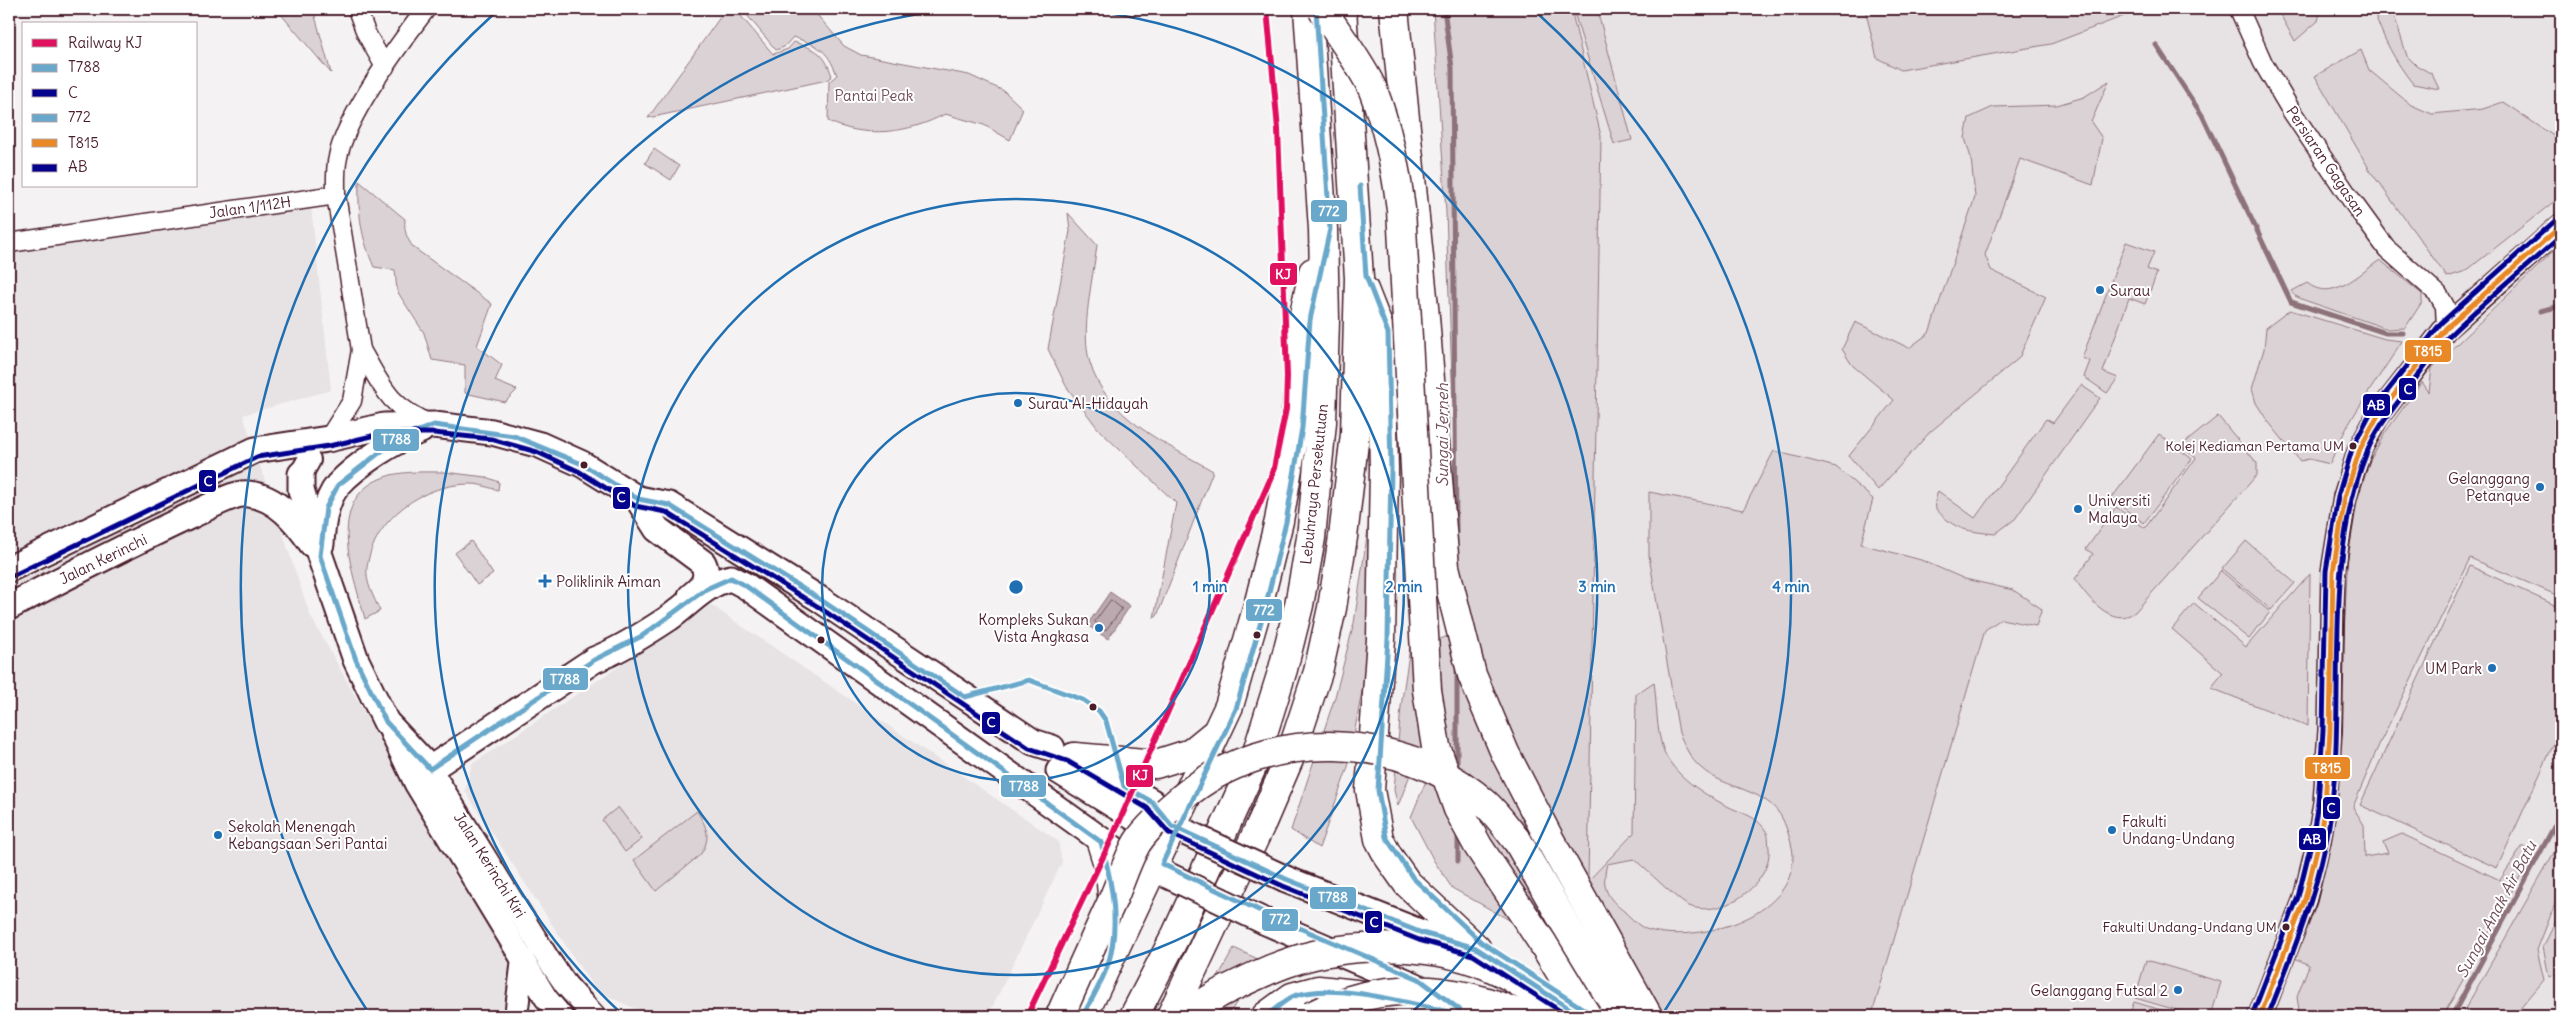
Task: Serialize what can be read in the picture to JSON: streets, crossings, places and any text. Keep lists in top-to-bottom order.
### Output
{
  "streets": {
    "highway": ["Lebuhraya Persekutuan"],
    "main road": ["Jalan Kerinchi", "Jalan Kerinchi Kiri"],
    "street": ["Persiaran Gagasan", "Jalan 1/112H"]
  },
  "crossings": [
    ["Jalan Kerinchi", "Jalan Kerinchi Kiri"]
  ],
  "water": ["Sungai Jerneh", "Sungai Anak Air Batu"],
  "parks": ["Pantai Peak"],
  "places": {
    "other": [
      "Surau",
      "Surau Al-Hidayah",
      "Kolej Kediaman Pertama UM",
      "Gelanggang Petanque",
      "Universiti Malaya",
      "Kompleks Sukan Vista Angkasa",
      "UM Park",
      "Fakulti Undang-Undang",
      "Sekolah Menengah Kebangsaan Seri Pantai",
      "Fakulti Undang-Undang UM",
      "Gelanggang Futsal 2"
    ],
    "health": ["Poliklinik Aiman"]
  },
  "lines": [
    "rail line KJ",
    "transit line 772",
    "transit line AB",
    "transit line T815",
    "transit line C",
    "transit line T788"
  ],
  "legend": [
    "Railway KJ",
    "T788",
    "C",
    "772",
    "T815",
    "AB"
  ],
  "rings": [
    "1 min",
    "2 min",
    "3 min",
    "4 min"
  ]
}
